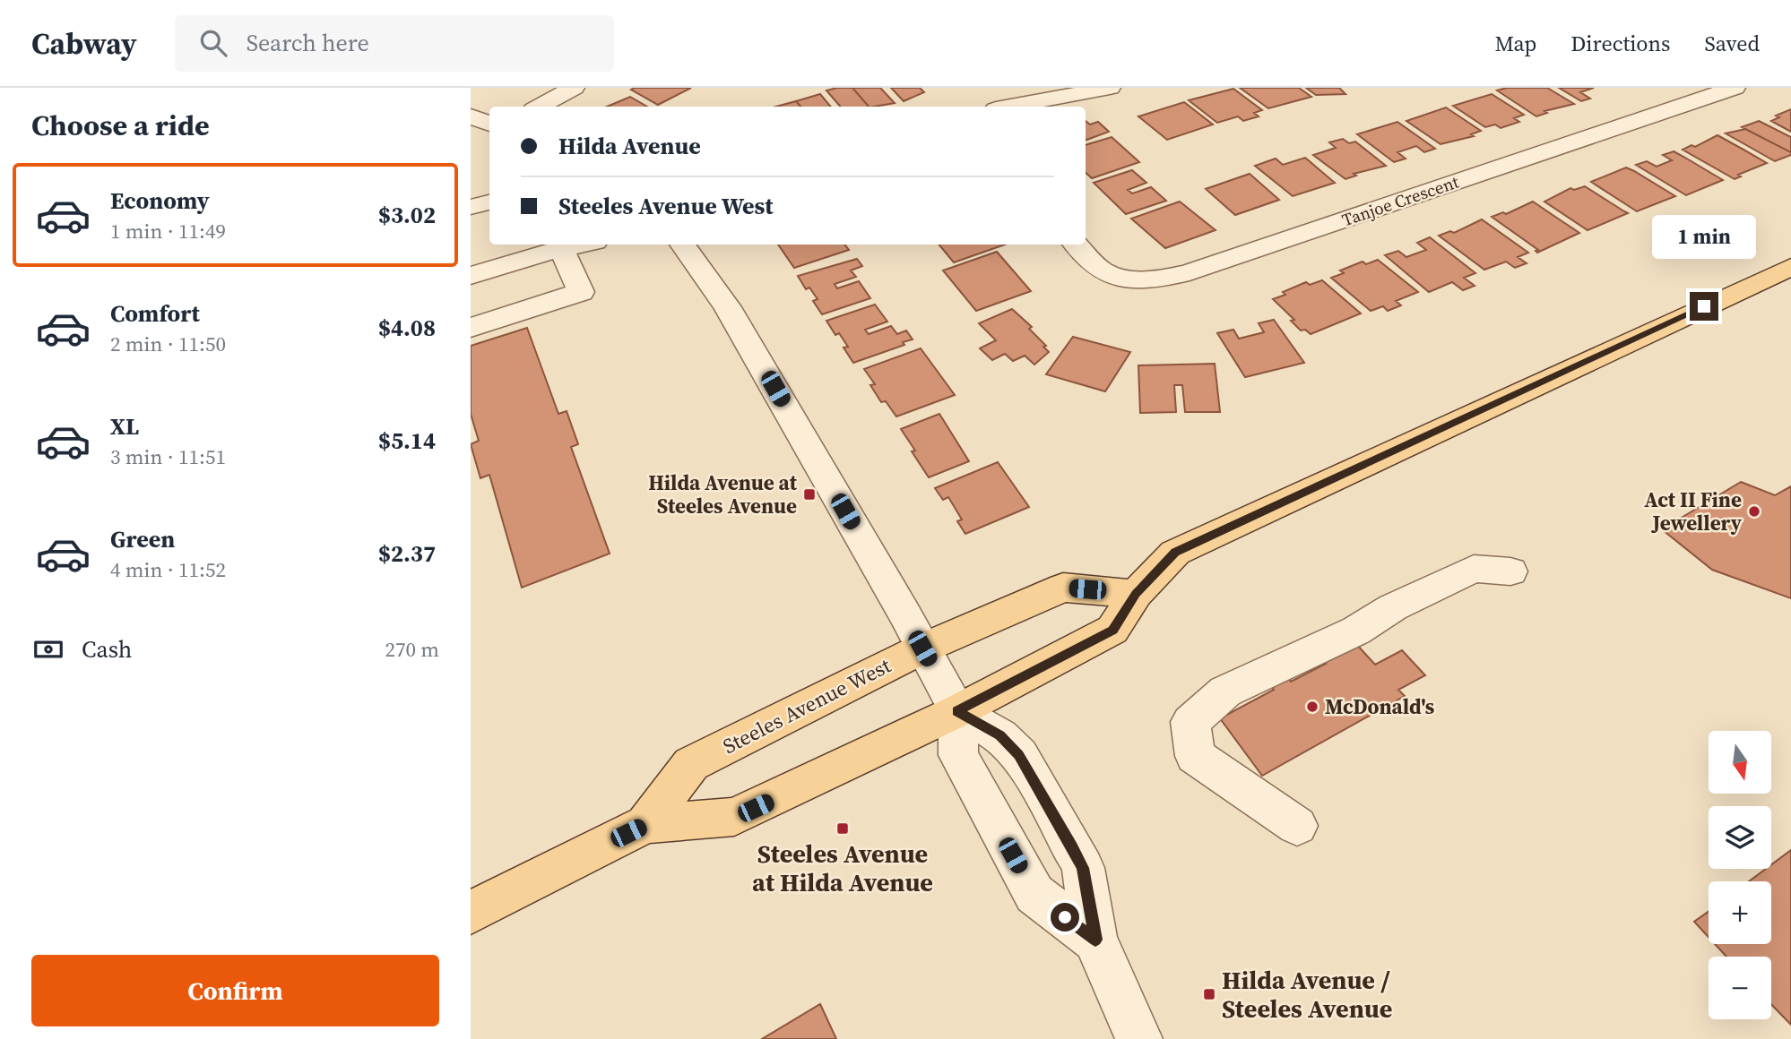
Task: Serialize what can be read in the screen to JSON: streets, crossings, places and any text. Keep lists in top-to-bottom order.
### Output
{
  "streets": {
    "main road": ["Steeles Avenue West"],
    "street": ["Tanjoe Crescent"]
  },
  "places": {
    "transit": ["Hilda Avenue at Steeles Avenue", "Steeles Avenue at Hilda Avenue", "Hilda Avenue / Steeles Avenue"],
    "other": ["Act II Fine Jewellery", "McDonald's"]
  },
  "north": "bottom",
  "page": {
    "header": "Cabway",
    "search": "Search here",
    "nav": ["Map", "Directions", "Saved"],
    "heading": "Choose a ride",
    "banner": ["Hilda Avenue", "Steeles Avenue West"],
    "list": [
      {
        "name": "Economy",
        "note": "1 min · 11:49",
        "value": "$3.02"
      },
      {
        "name": "Comfort",
        "note": "2 min · 11:50",
        "value": "$4.08"
      },
      {
        "name": "XL",
        "note": "3 min · 11:51",
        "value": "$5.14"
      },
      {
        "name": "Green",
        "note": "4 min · 11:52",
        "value": "$2.37"
      }
    ],
    "bubble": "1 min",
    "pay": ["Cash", "270 m"],
    "map_buttons": ["+", "−"],
    "buttons": "Confirm"
  }
}
